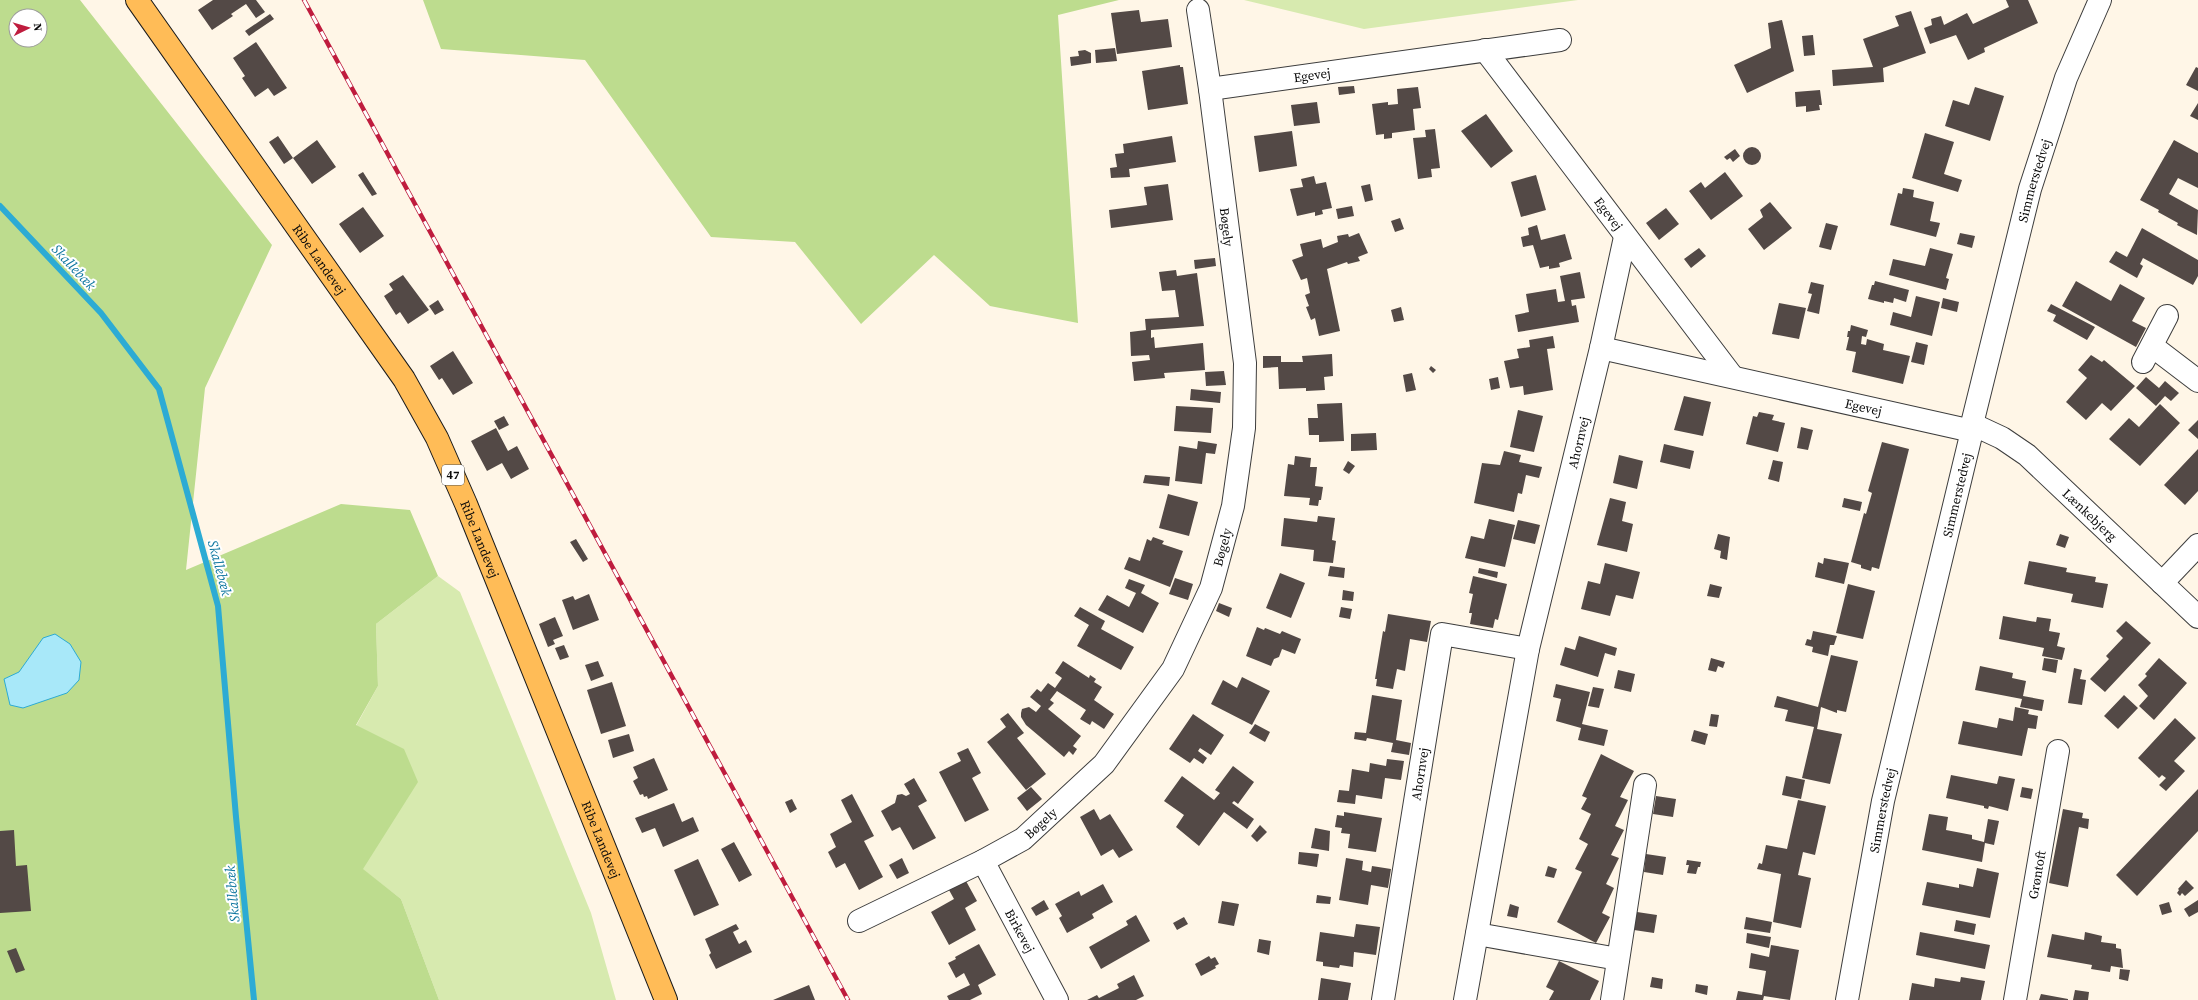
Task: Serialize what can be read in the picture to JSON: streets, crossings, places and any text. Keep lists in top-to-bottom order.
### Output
{
  "streets": {
    "main road": ["Ribe Landevej", "47"],
    "street": [
      "Egevej",
      "Simmerstedvej",
      "Bøgely",
      "Ahornvej",
      "Lænkebjerg",
      "Grøntoft",
      "Birkevej"
    ]
  },
  "crossings": [
    ["Egevej", "Simmerstedvej"],
    ["Egevej", "Bøgely"],
    ["Egevej", "Ahornvej"],
    ["Egevej", "Lænkebjerg"],
    ["Simmerstedvej", "Lænkebjerg"],
    ["Bøgely", "Birkevej"]
  ],
  "water": ["Skallebæk"],
  "north": "right"
}
